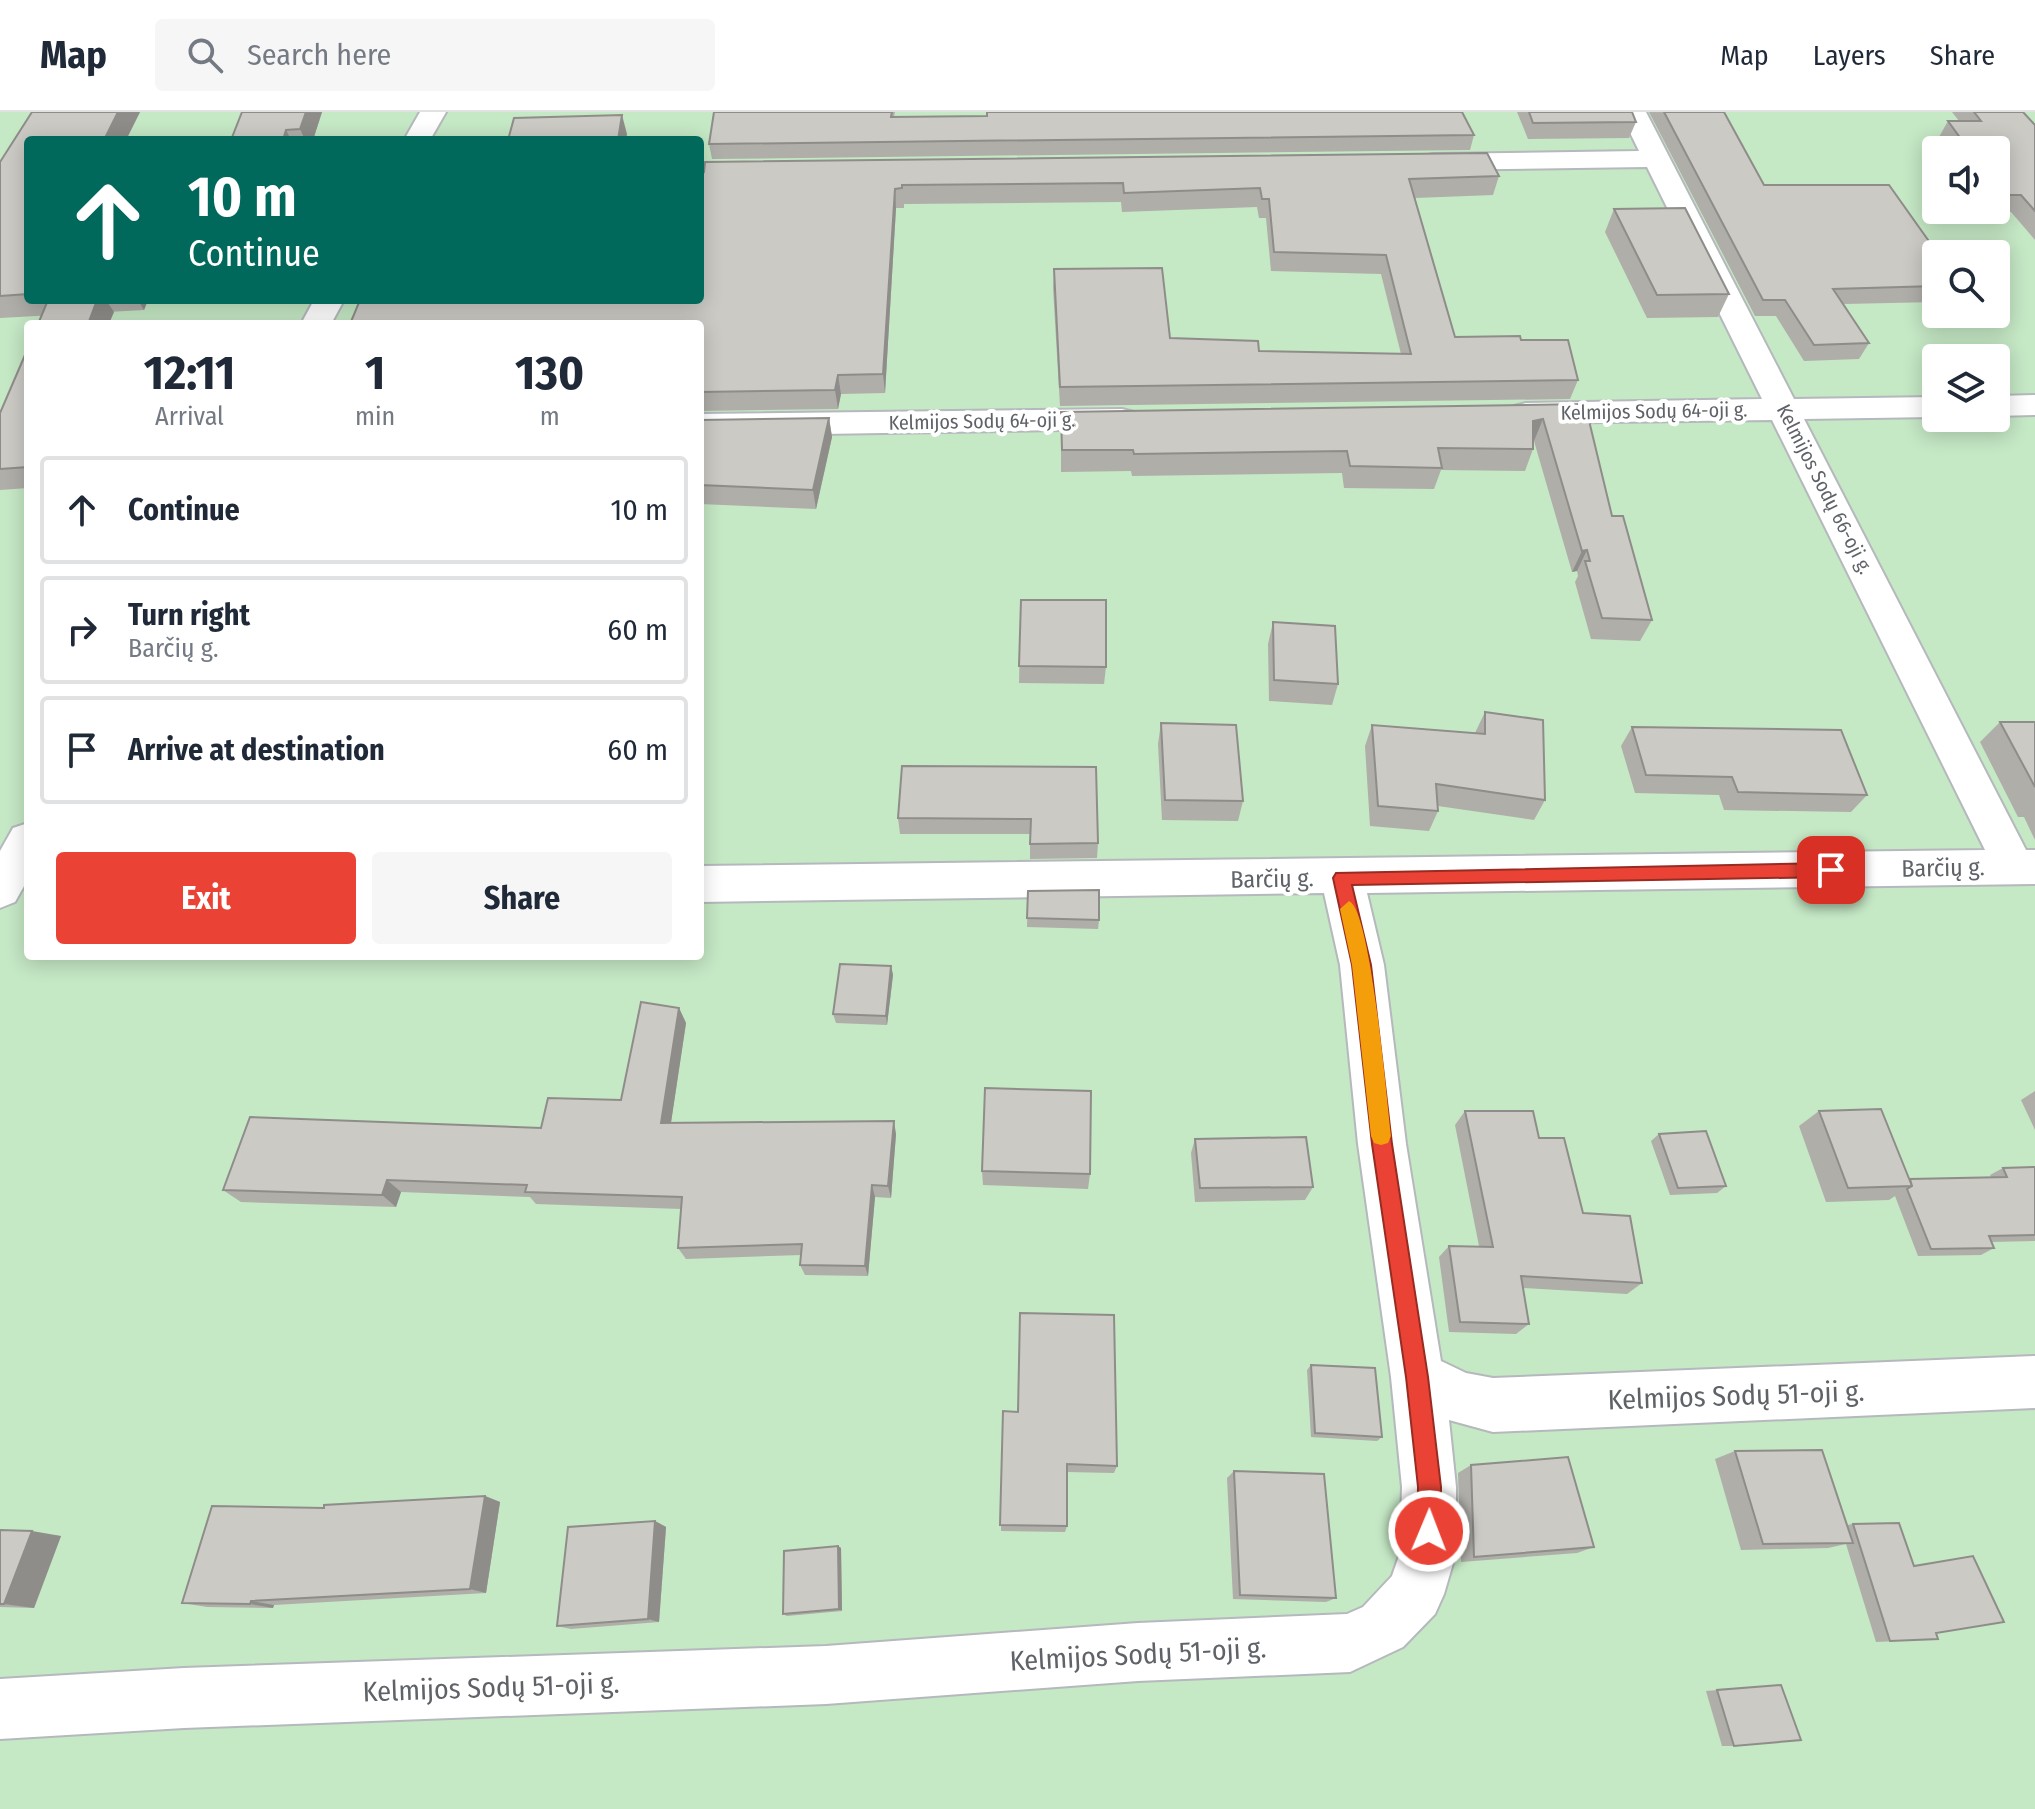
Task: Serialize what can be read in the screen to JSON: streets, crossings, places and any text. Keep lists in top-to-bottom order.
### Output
{
  "streets": {
    "street": [
      "Kelmijos Sodų 64-oji g.",
      "Kelmijos Sodų 66-oji g.",
      "Barčių g.",
      "Kelmijos Sodų 51-oji g."
    ]
  },
  "crossings": [
    ["Kelmijos Sodų 64-oji g.", "Kelmijos Sodų 66-oji g."],
    ["Kelmijos Sodų 66-oji g.", "Barčių g."]
  ],
  "page": {
    "header": "Map",
    "search": "Search here",
    "nav": ["Map", "Layers", "Share"],
    "turn": ["10 m", "Continue"],
    "eta": [
      "12:11",
      "Arrival",
      "1",
      "min",
      "130",
      "m"
    ],
    "list": [
      {
        "name": "Continue",
        "value": "10 m"
      },
      {
        "name": "Turn right",
        "note": "Barčių g.",
        "value": "60 m"
      },
      {
        "name": "Arrive at destination",
        "value": "60 m"
      }
    ],
    "buttons": ["Exit", "Share"]
  }
}
